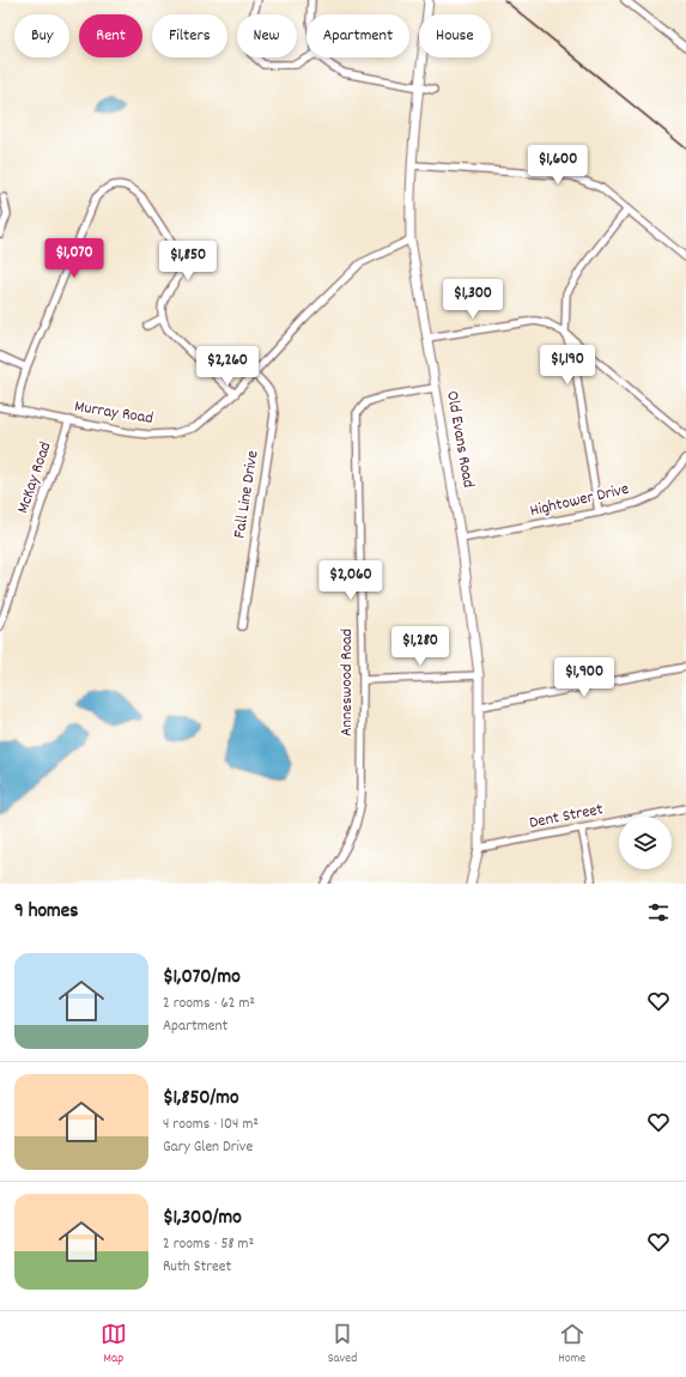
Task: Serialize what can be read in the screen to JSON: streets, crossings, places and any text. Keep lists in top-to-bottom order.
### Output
{
  "streets": {
    "street": [
      "Murray Road",
      "Old Evans Road",
      "McKay Road",
      "Fall Line Drive",
      "Hightower Drive",
      "Anneswood Road",
      "Dent Street"
    ]
  },
  "crossings": [
    ["Murray Road", "Old Evans Road"],
    ["Murray Road", "McKay Road"],
    ["Murray Road", "Fall Line Drive"],
    ["Old Evans Road", "Hightower Drive"],
    ["Old Evans Road", "Anneswood Road"],
    ["Old Evans Road", "Dent Street"]
  ],
  "page": {
    "chip": [
      "Buy",
      "Rent",
      "Filters",
      "New",
      "Apartment",
      "House"
    ],
    "price": [
      "$1,600",
      "$1,070",
      "$1,850",
      "$1,300",
      "$1,190",
      "$2,260",
      "$2,060",
      "$1,280",
      "$1,900"
    ],
    "heading": "9 homes",
    "list": [
      {
        "name": "$1,070/mo",
        "note": "2 rooms · 62 m² · Apartment"
      },
      {
        "name": "$1,850/mo",
        "note": "4 rooms · 104 m² · Gary Glen Drive"
      },
      {
        "name": "$1,300/mo",
        "note": "2 rooms · 58 m² · Ruth Street"
      }
    ],
    "tabs": ["Map", "Saved", "Home"]
  }
}
